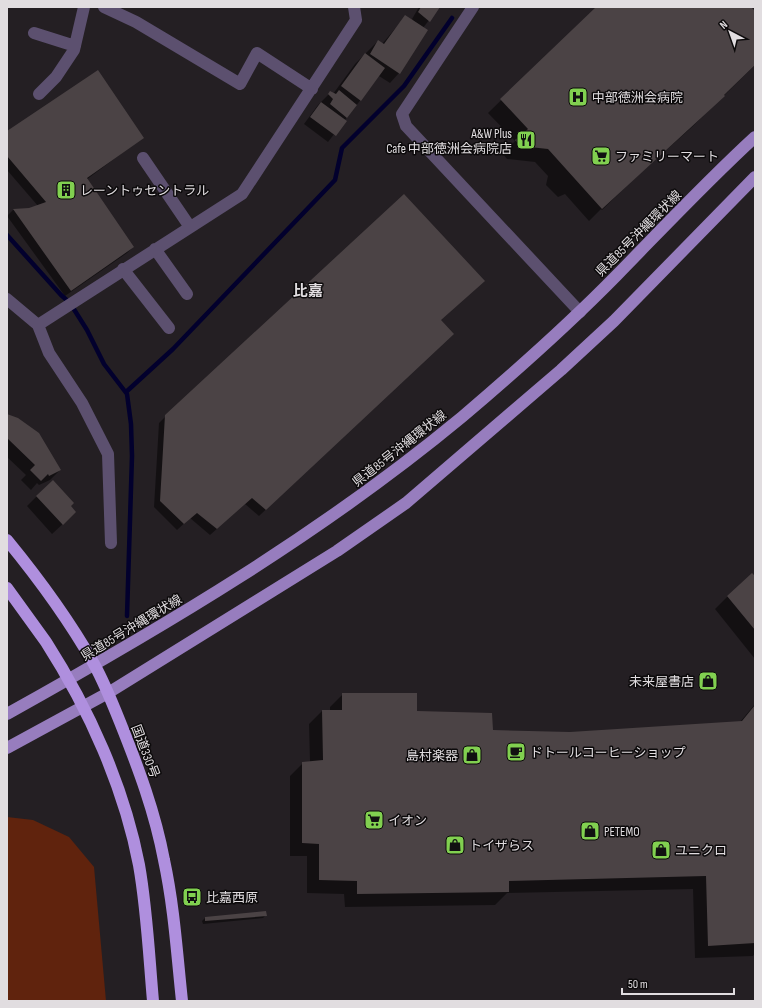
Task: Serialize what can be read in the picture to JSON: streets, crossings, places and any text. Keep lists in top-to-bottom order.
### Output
{
  "streets": {
    "highway": ["国道330号"],
    "main road": ["県道85号沖縄環状線"]
  },
  "crossings": [
    ["県道85号沖縄環状線", "国道330号"]
  ],
  "districts": ["比嘉"],
  "places": {
    "hospital": ["中部徳洲会病院"],
    "restaurant": ["A&W Plus Cafe 中部徳洲会病院店"],
    "supermarket": ["ファミリーマート", "イオン"],
    "building": ["レーントゥセントラル"],
    "shop": [
      "未来屋書店",
      "島村楽器",
      "PETEMO",
      "トイザらス",
      "ユニクロ"
    ],
    "cafe": ["ドトールコーヒーショップ"],
    "bus stop": ["比嘉西原"]
  },
  "scale_bar": "50 m",
  "north": "top left"
}
